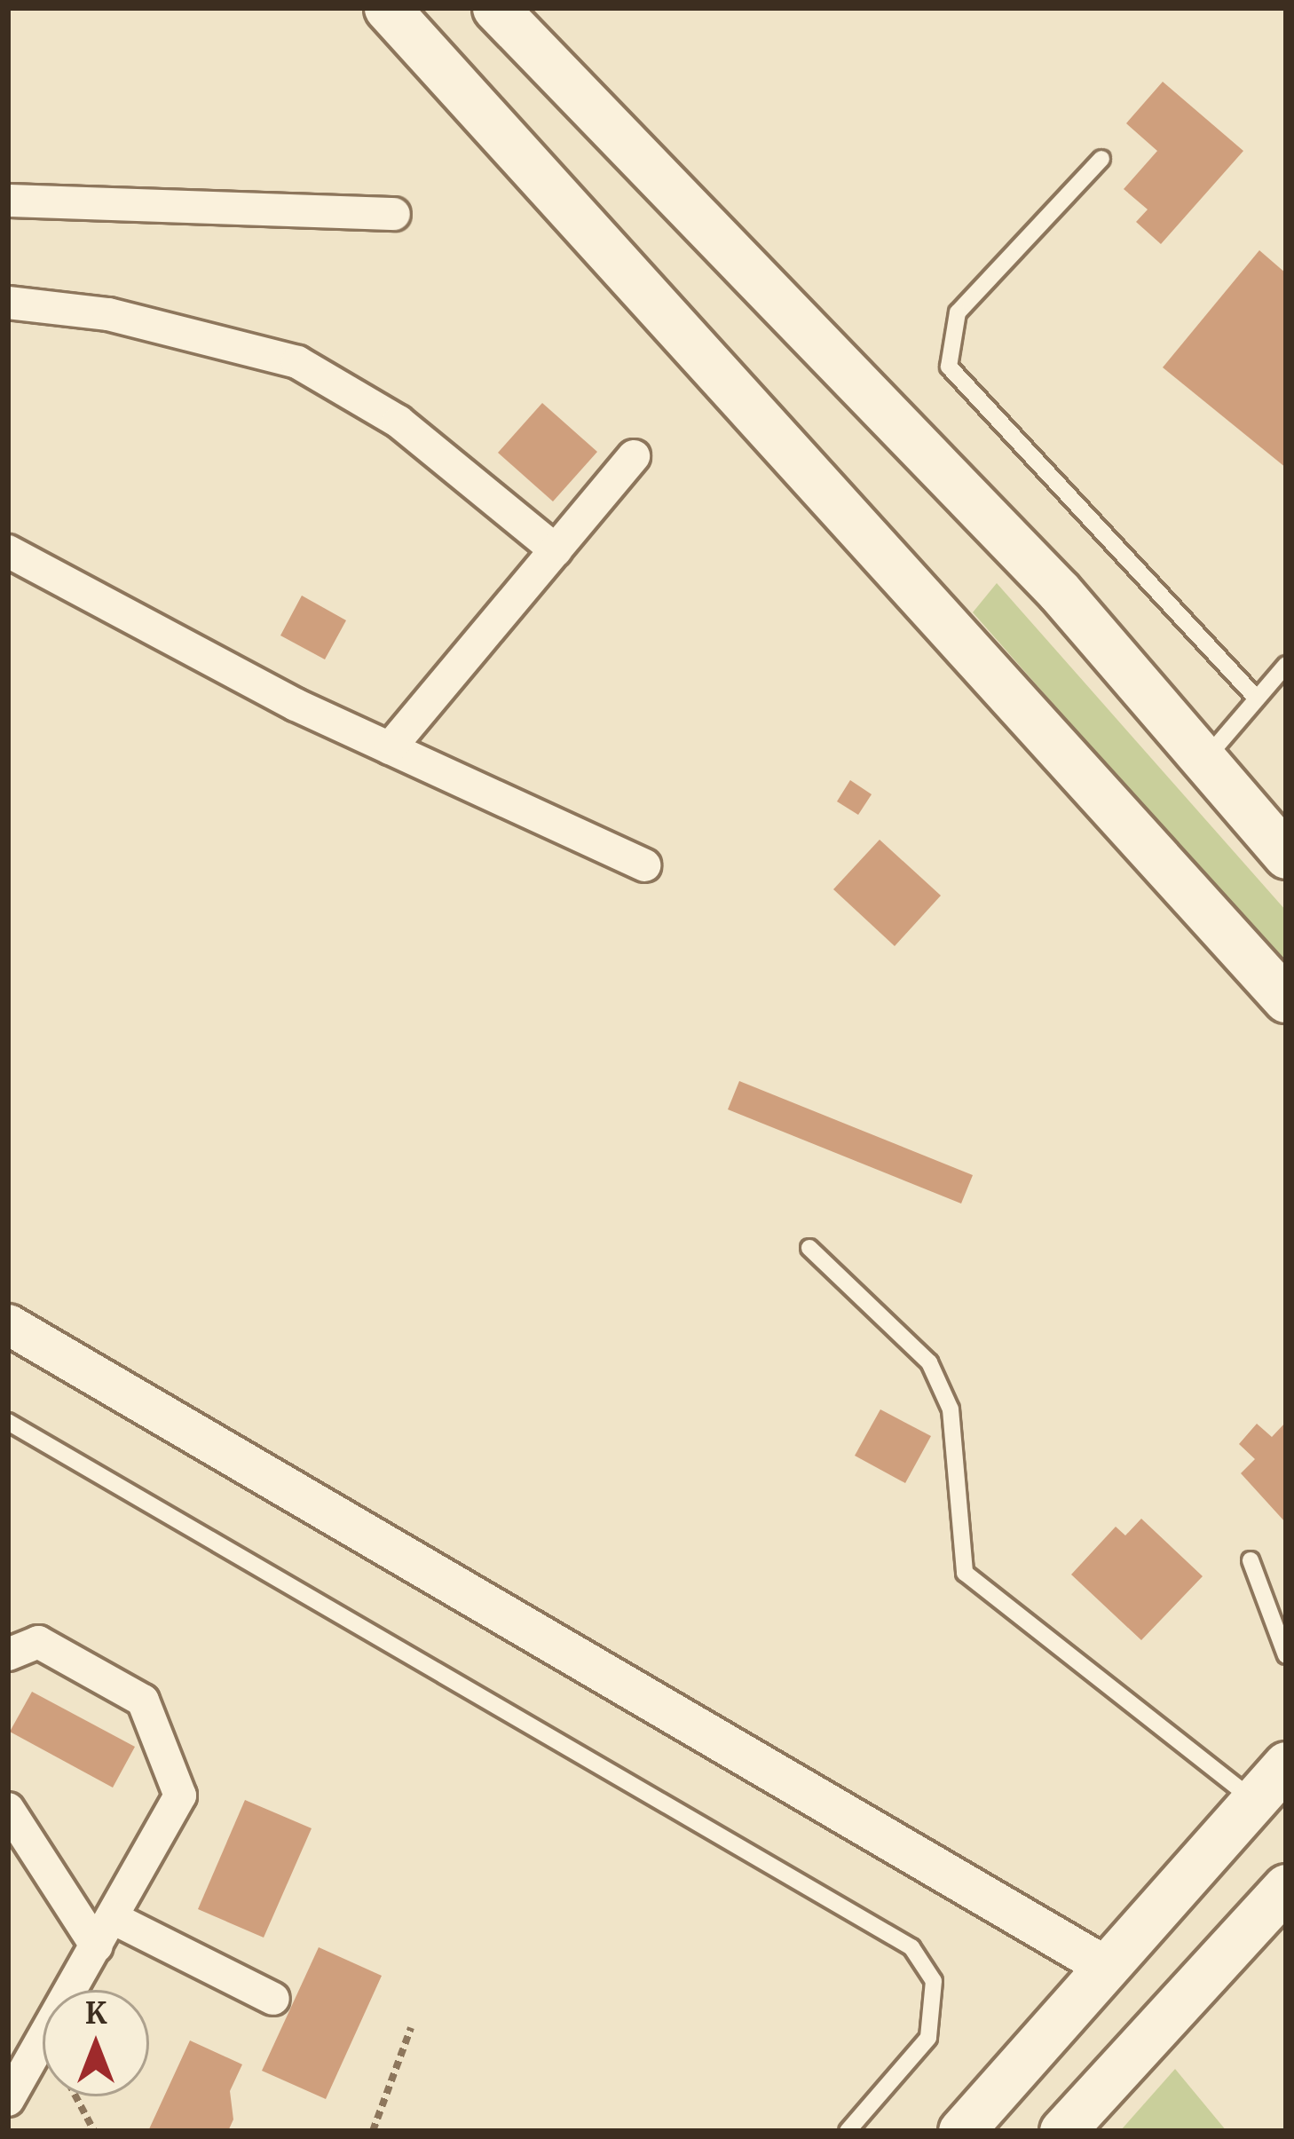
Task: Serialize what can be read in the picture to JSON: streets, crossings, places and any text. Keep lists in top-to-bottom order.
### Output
{
  "north": "top"
}
